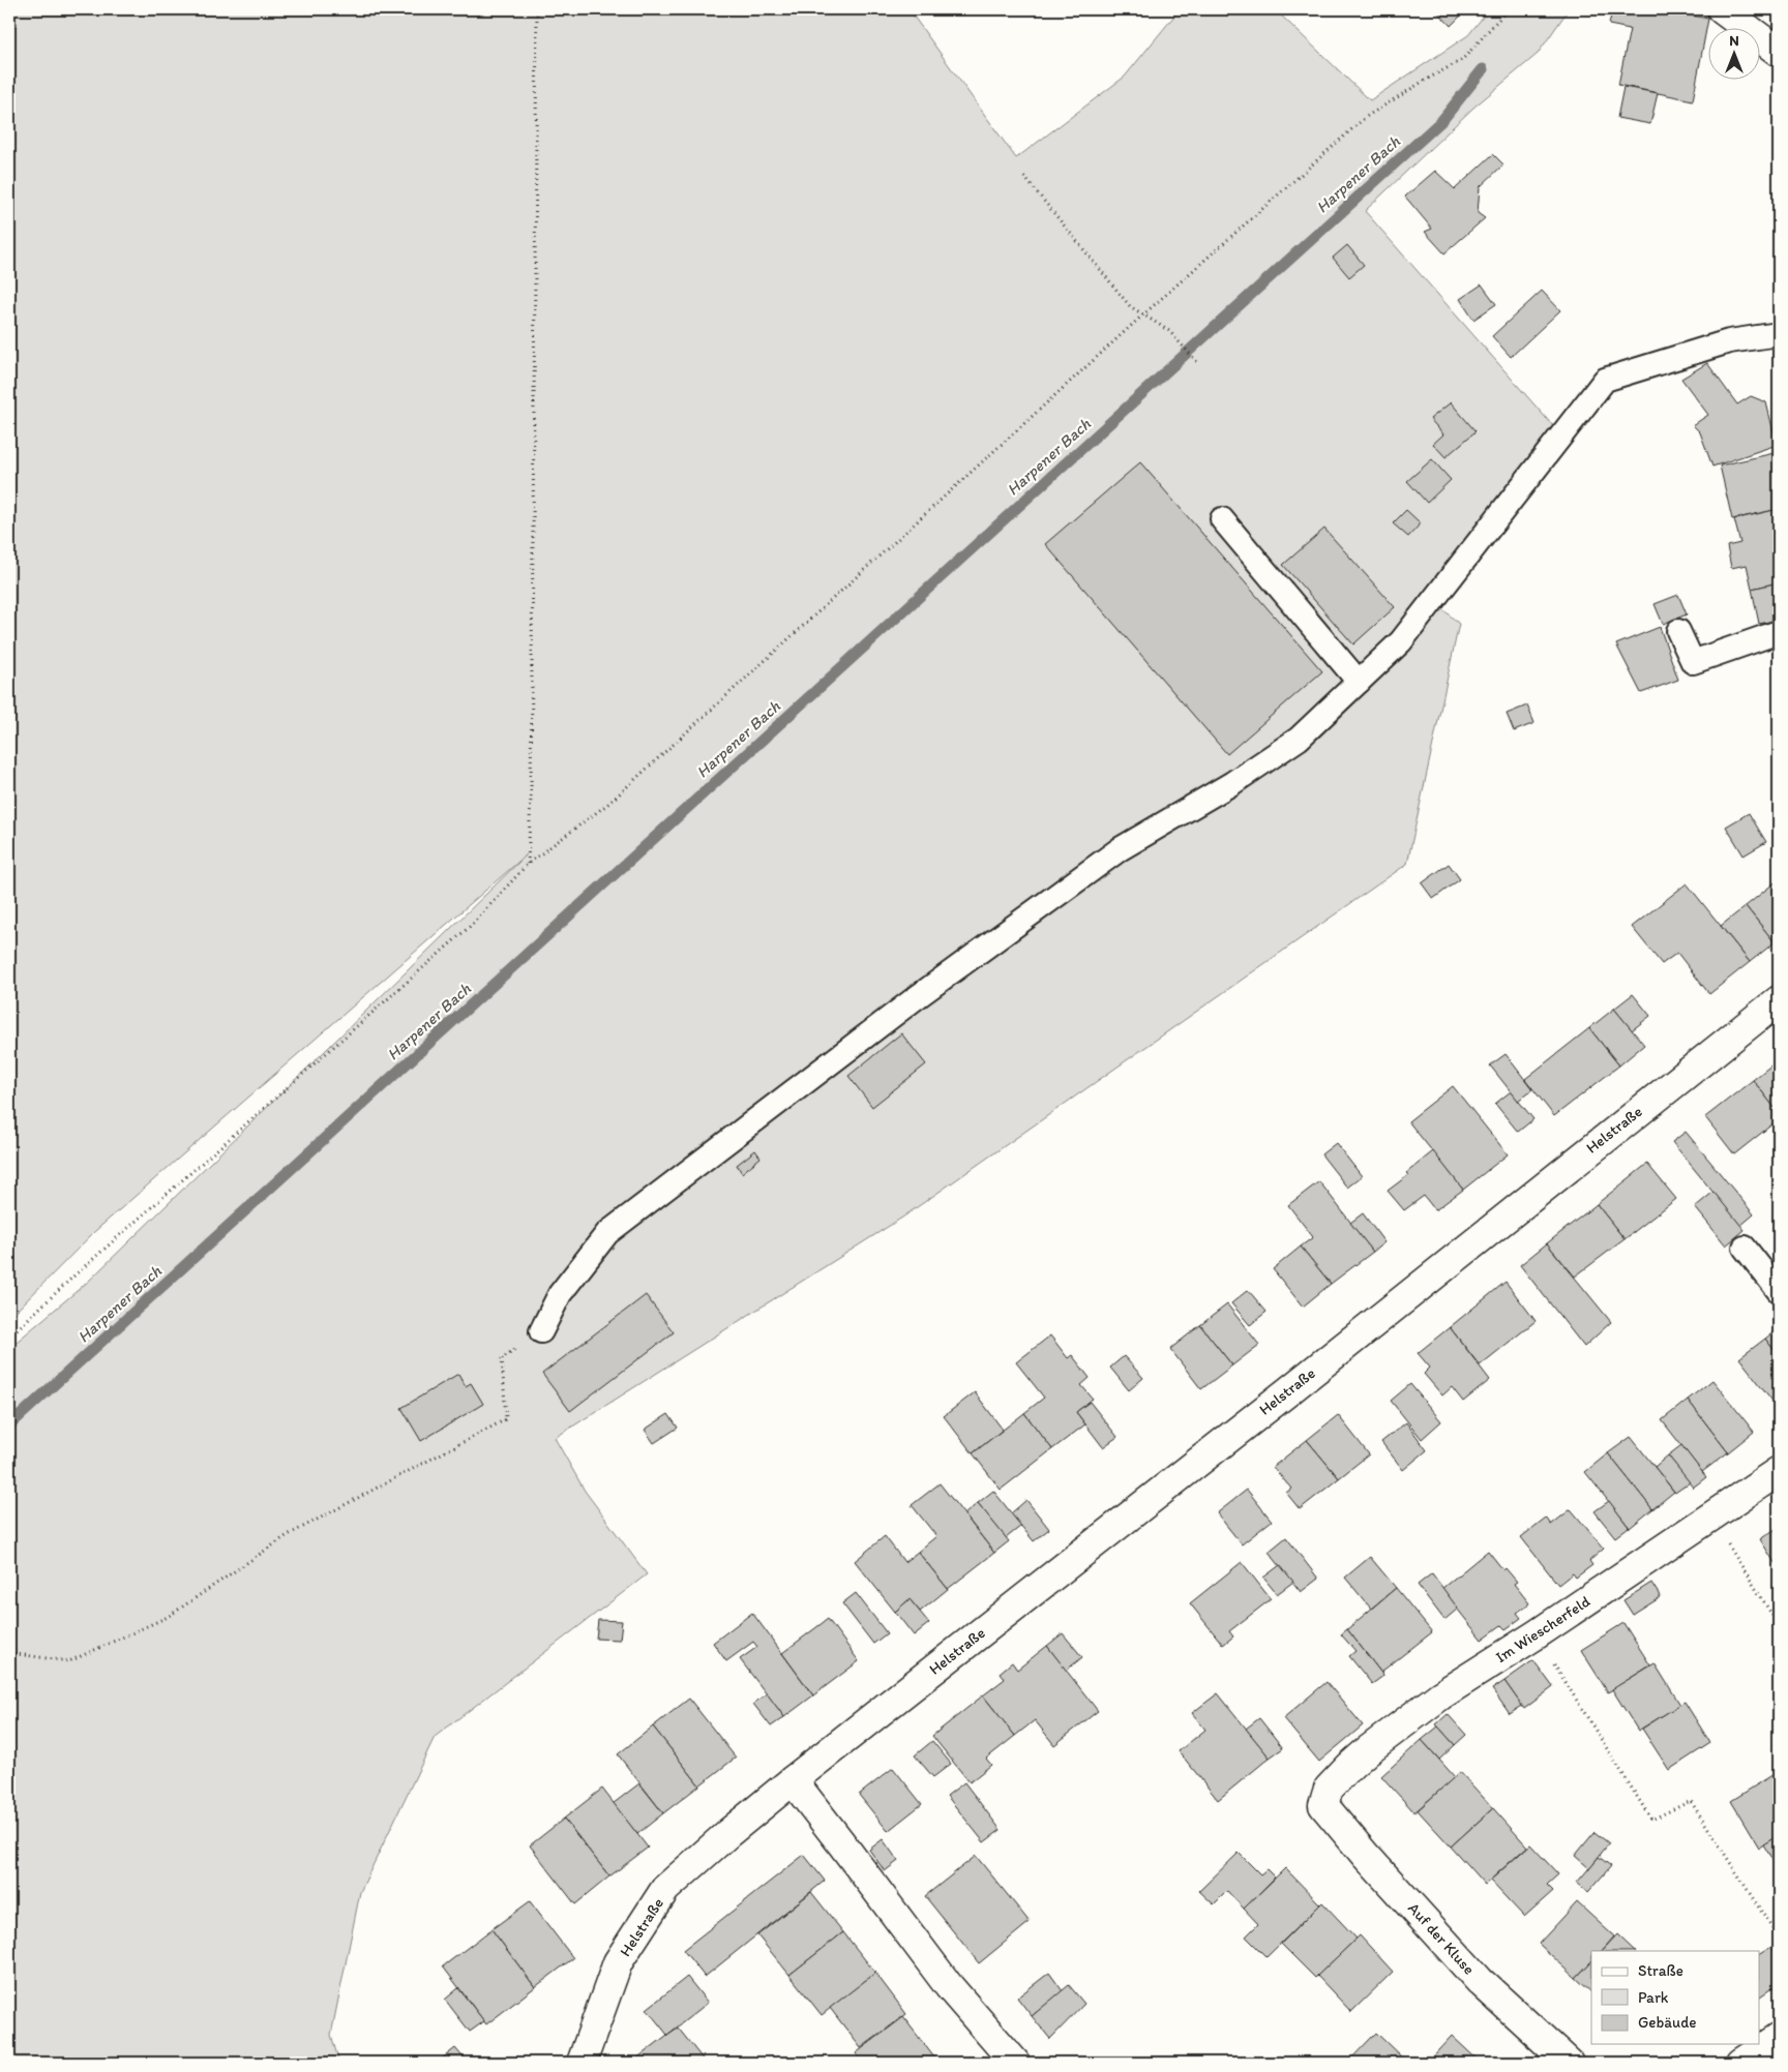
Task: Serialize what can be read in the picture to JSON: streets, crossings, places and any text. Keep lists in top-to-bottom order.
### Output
{
  "streets": {
    "street": ["Helstraße", "Im Wiescherfeld", "Auf der Kluse"]
  },
  "crossings": [
    ["Im Wiescherfeld", "Auf der Kluse"]
  ],
  "water": ["Harpener Bach"],
  "legend": ["Straße", "Park", "Gebäude"],
  "north": "top"
}
